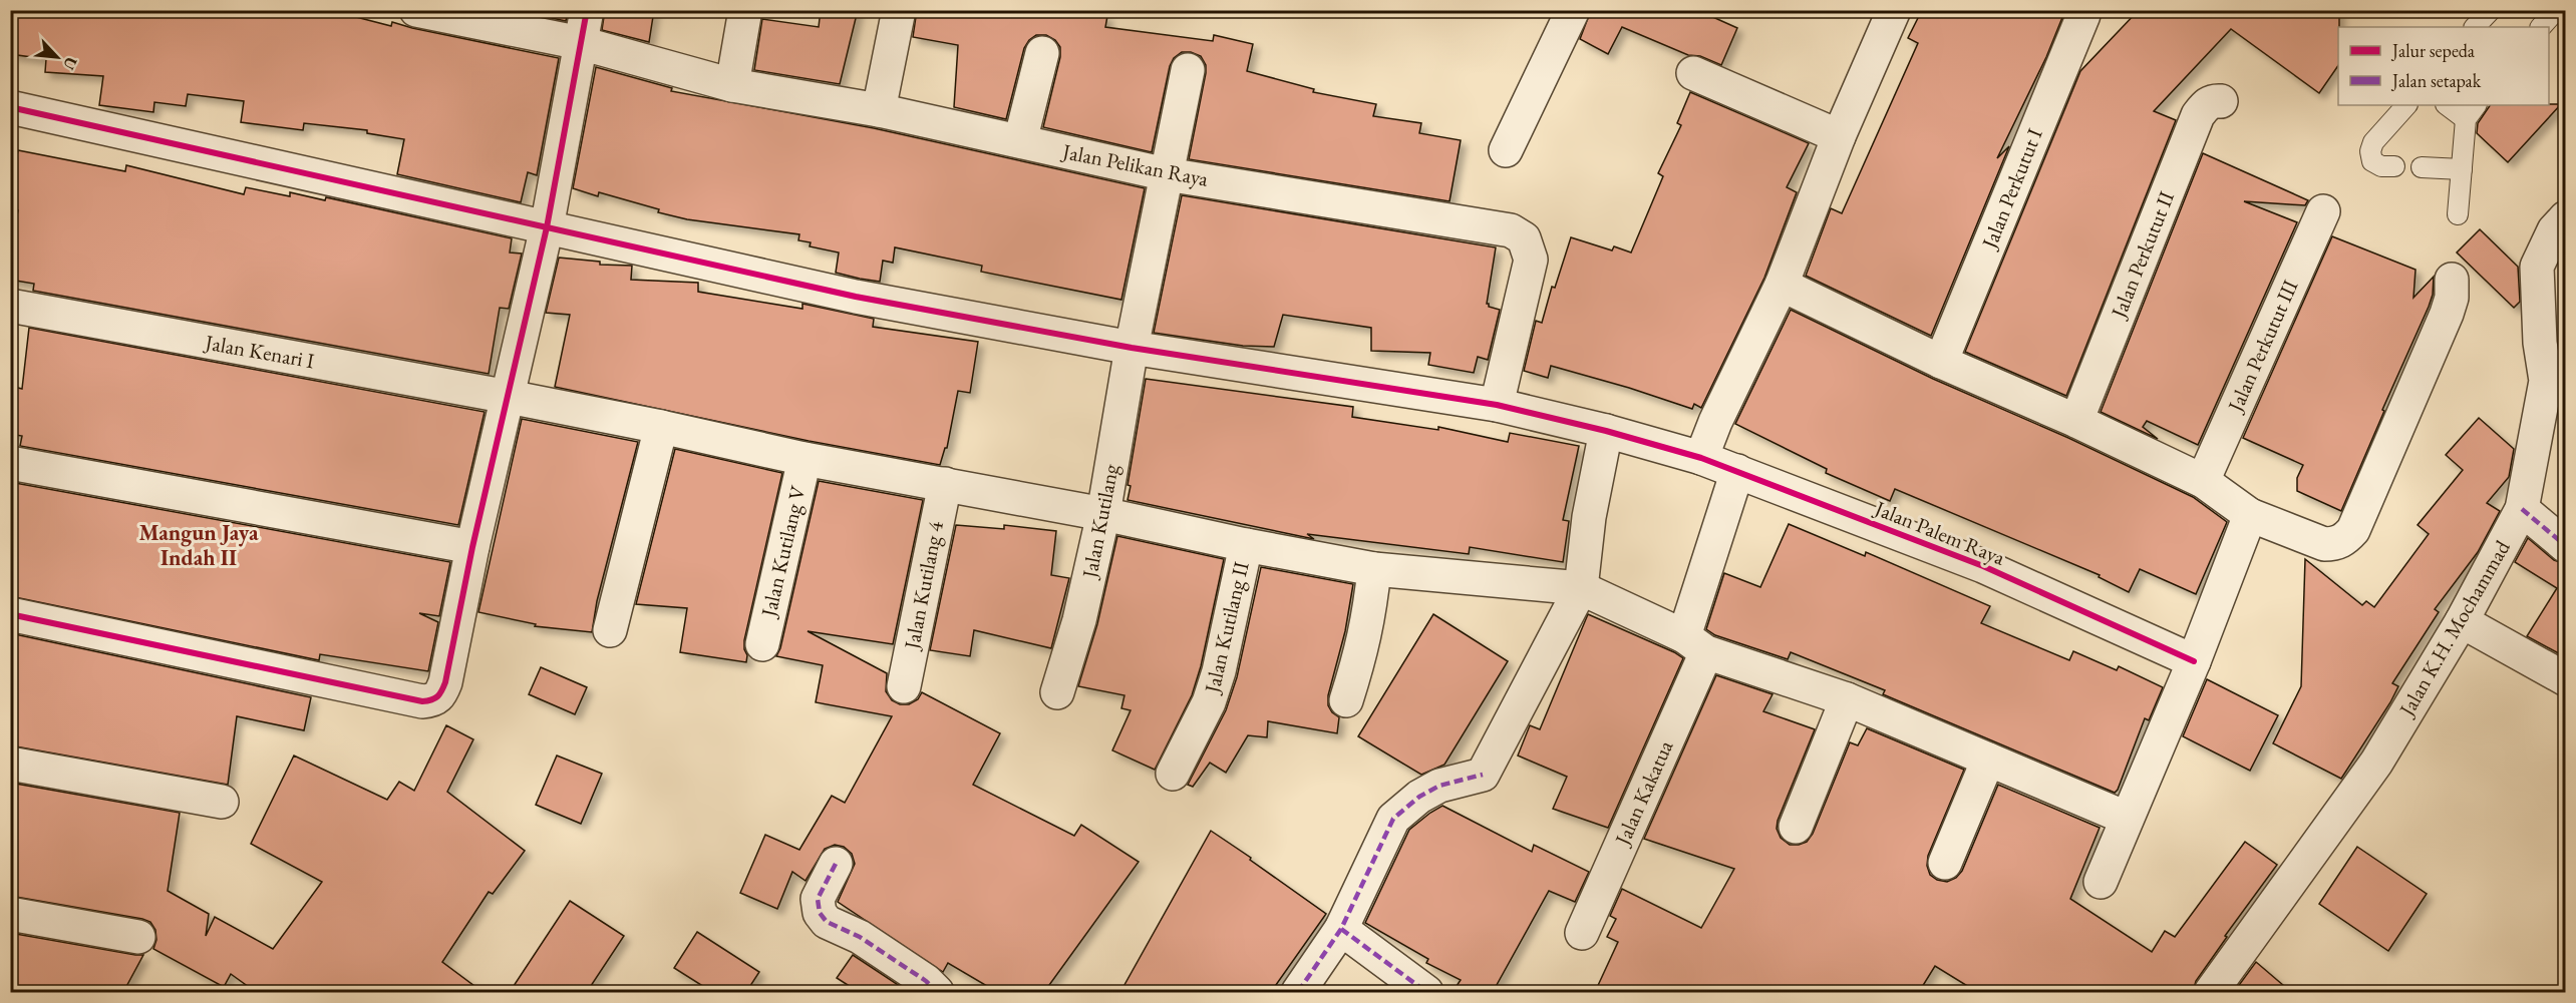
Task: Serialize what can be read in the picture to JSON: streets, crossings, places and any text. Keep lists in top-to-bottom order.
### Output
{
  "streets": {
    "street": [
      "Jalan Pelikan Raya",
      "Jalan Perkutut I",
      "Jalan Perkutut II",
      "Jalan Perkutut III",
      "Jalan Kenari I",
      "Jalan Kutilang",
      "Jalan Palem Raya",
      "Jalan Kutilang V",
      "Jalan Kutilang 4",
      "Jalan Kutilang II",
      "Jalan K.H. Mochammad",
      "Jalan Kakatua"
    ]
  },
  "crossings": [
    ["Jalan Pelikan Raya", "Jalan Kutilang"],
    ["Jalan Pelikan Raya", "Jalan Palem Raya"],
    ["Jalan Kenari I", "Jalan Kutilang"],
    ["Jalan Kenari I", "Jalan Kutilang V"],
    ["Jalan Kenari I", "Jalan Kutilang 4"],
    ["Jalan Kenari I", "Jalan Kutilang II"],
    ["Jalan Kenari I", "Jalan Kakatua"],
    ["Jalan Kutilang", "Jalan Palem Raya"],
    ["Jalan Palem Raya", "Jalan Kakatua"]
  ],
  "districts": ["Mangun Jaya Indah II"],
  "legend": ["Jalur sepeda", "Jalan setapak"],
  "north": "bottom right"
}
